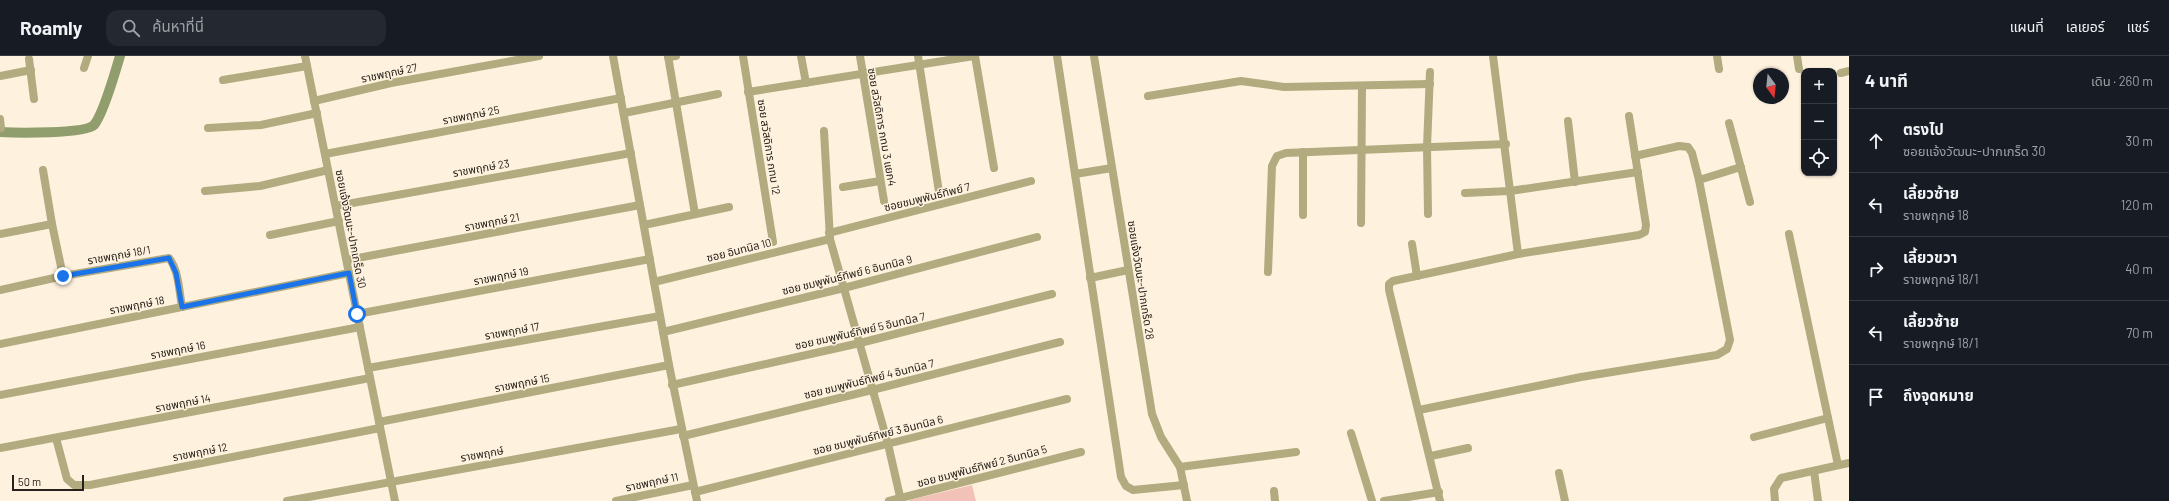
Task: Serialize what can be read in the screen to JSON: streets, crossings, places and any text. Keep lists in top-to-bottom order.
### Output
{
  "streets": {
    "street": [
      "ราชพฤกษ์ 27",
      "ราชพฤกษ์ 25",
      "ซอย สวัสดิการ กทม 3 แยก4",
      "ซอย สวัสดิการ กทม 12",
      "ราชพฤกษ์ 23",
      "ซอยชมพูพันธ์ทิพย์ 7",
      "ราชพฤกษ์ 21",
      "ซอยแจ้งวัฒนะ-ปากเกร็ด 30",
      "ซอย อินทนิล 10",
      "ราชพฤกษ์ 18/1",
      "ซอย ชมพูพันธ์ทิพย์ 6 อินทนิล 9",
      "ราชพฤกษ์ 19",
      "ซอยแจ้งวัฒนะ-ปากเกร็ด 28",
      "ราชพฤกษ์ 18",
      "ราชพฤกษ์ 17",
      "ซอย ชมพูพันธ์ทิพย์ 5 อินทนิล 7",
      "ราชพฤกษ์ 16",
      "ซอย ชมพูพันธ์ทิพย์ 4 อินทนิล 7",
      "ราชพฤกษ์ 15",
      "ราชพฤกษ์ 14",
      "ซอย ชมพูพันธ์ทิพย์ 3 อินทนิล 6",
      "ราชพฤกษ์ 12",
      "ราชพฤกษ์",
      "ซอย ชมพูพันธ์ทิพย์ 2 อินทนิล 5",
      "ราชพฤกษ์ 11"
    ]
  },
  "crossings": [
    ["ราชพฤกษ์ 27", "ซอยแจ้งวัฒนะ-ปากเกร็ด 30"],
    ["ราชพฤกษ์ 25", "ซอยแจ้งวัฒนะ-ปากเกร็ด 30"],
    ["ราชพฤกษ์ 23", "ซอยแจ้งวัฒนะ-ปากเกร็ด 30"],
    ["ซอยชมพูพันธ์ทิพย์ 7", "ซอย อินทนิล 10"],
    ["ราชพฤกษ์ 21", "ซอยแจ้งวัฒนะ-ปากเกร็ด 30"],
    ["ซอยแจ้งวัฒนะ-ปากเกร็ด 30", "ราชพฤกษ์ 19"],
    ["ซอยแจ้งวัฒนะ-ปากเกร็ด 30", "ราชพฤกษ์ 18"],
    ["ซอยแจ้งวัฒนะ-ปากเกร็ด 30", "ราชพฤกษ์ 17"],
    ["ซอยแจ้งวัฒนะ-ปากเกร็ด 30", "ราชพฤกษ์ 16"],
    ["ซอยแจ้งวัฒนะ-ปากเกร็ด 30", "ราชพฤกษ์ 15"],
    ["ซอยแจ้งวัฒนะ-ปากเกร็ด 30", "ราชพฤกษ์ 14"],
    ["ซอยแจ้งวัฒนะ-ปากเกร็ด 30", "ราชพฤกษ์ 12"],
    ["ซอยแจ้งวัฒนะ-ปากเกร็ด 30", "ราชพฤกษ์"],
    ["ราชพฤกษ์ 18/1", "ราชพฤกษ์ 18"],
    ["ซอย ชมพูพันธ์ทิพย์ 4 อินทนิล 7", "ราชพฤกษ์"],
    ["ราชพฤกษ์ 15", "ราชพฤกษ์ 12"],
    ["ราชพฤกษ์ 14", "ราชพฤกษ์ 12"],
    ["ซอย ชมพูพันธ์ทิพย์ 3 อินทนิล 6", "ราชพฤกษ์ 11"]
  ],
  "scale_bar": "50 m",
  "north": "bottom",
  "page": {
    "header": "Roamly",
    "search": "ค้นหาที่นี่",
    "nav": ["แผนที่", "เลเยอร์", "แชร์"],
    "heading": ["4 นาที", "เดิน · 260 m"],
    "map_buttons": ["+", "−"],
    "list": [
      ["ตรงไป", "ซอยแจ้งวัฒนะ-ปากเกร็ด 30", "30 m"],
      ["เลี้ยวซ้าย", "ราชพฤกษ์ 18", "120 m"],
      ["เลี้ยวขวา", "ราชพฤกษ์ 18/1", "40 m"],
      ["เลี้ยวซ้าย", "ราชพฤกษ์ 18/1", "70 m"],
      "ถึงจุดหมาย"
    ],
    "scale": "50 m"
  }
}
